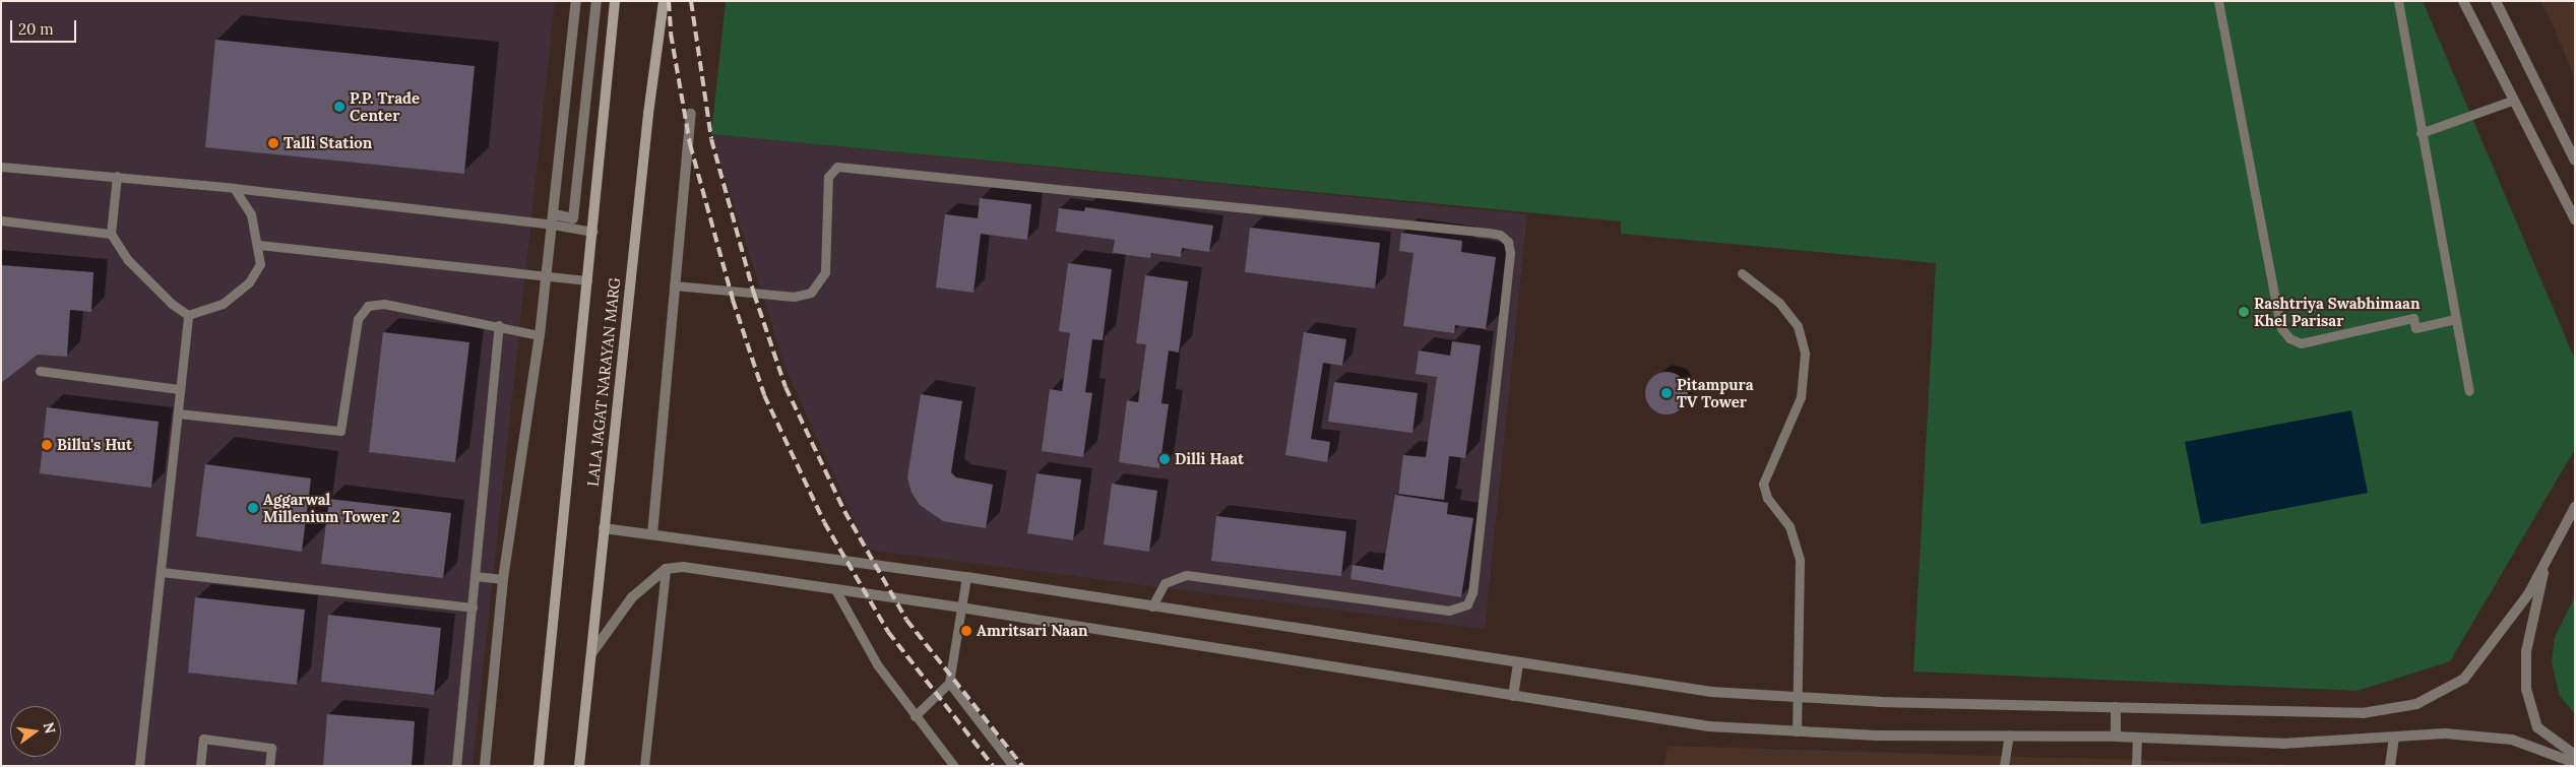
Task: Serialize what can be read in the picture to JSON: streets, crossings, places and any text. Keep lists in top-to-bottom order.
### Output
{
  "streets": {
    "main road": ["LALA JAGAT NARAYAN MARG"]
  },
  "places": [
    "P.P. Trade Center",
    "Talli Station",
    "Rashtriya Swabhimaan Khel Parisar",
    "Pitampura TV Tower",
    "Billu's Hut",
    "Dilli Haat",
    "Aggarwal Millenium Tower 2",
    "Amritsari Naan"
  ],
  "scale_bar": "20 m",
  "north": "right"
}
